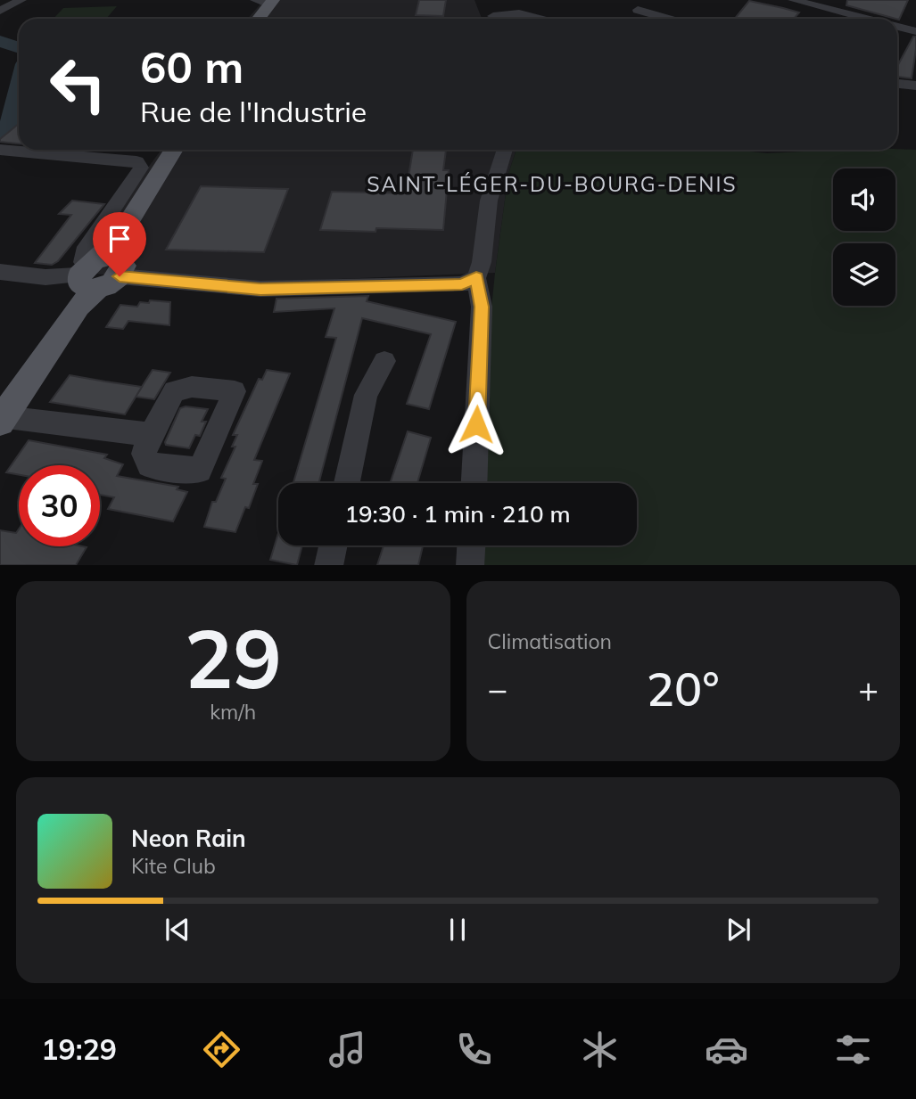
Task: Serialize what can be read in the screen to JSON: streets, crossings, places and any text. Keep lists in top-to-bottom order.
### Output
{
  "districts": ["SAINT-LÉGER-DU-BOURG-DENIS"],
  "page": {
    "turn": ["60 m", "Rue de l'Industrie"],
    "limit": "30",
    "trip": "19:30 · 1 min · 210 m",
    "tile": [
      ["29", "km/h"],
      "Climatisation"
    ],
    "heat": ["−", "20°", "+"],
    "song": ["Neon Rain", "Kite Club"],
    "tabs": "19:29"
  }
}
